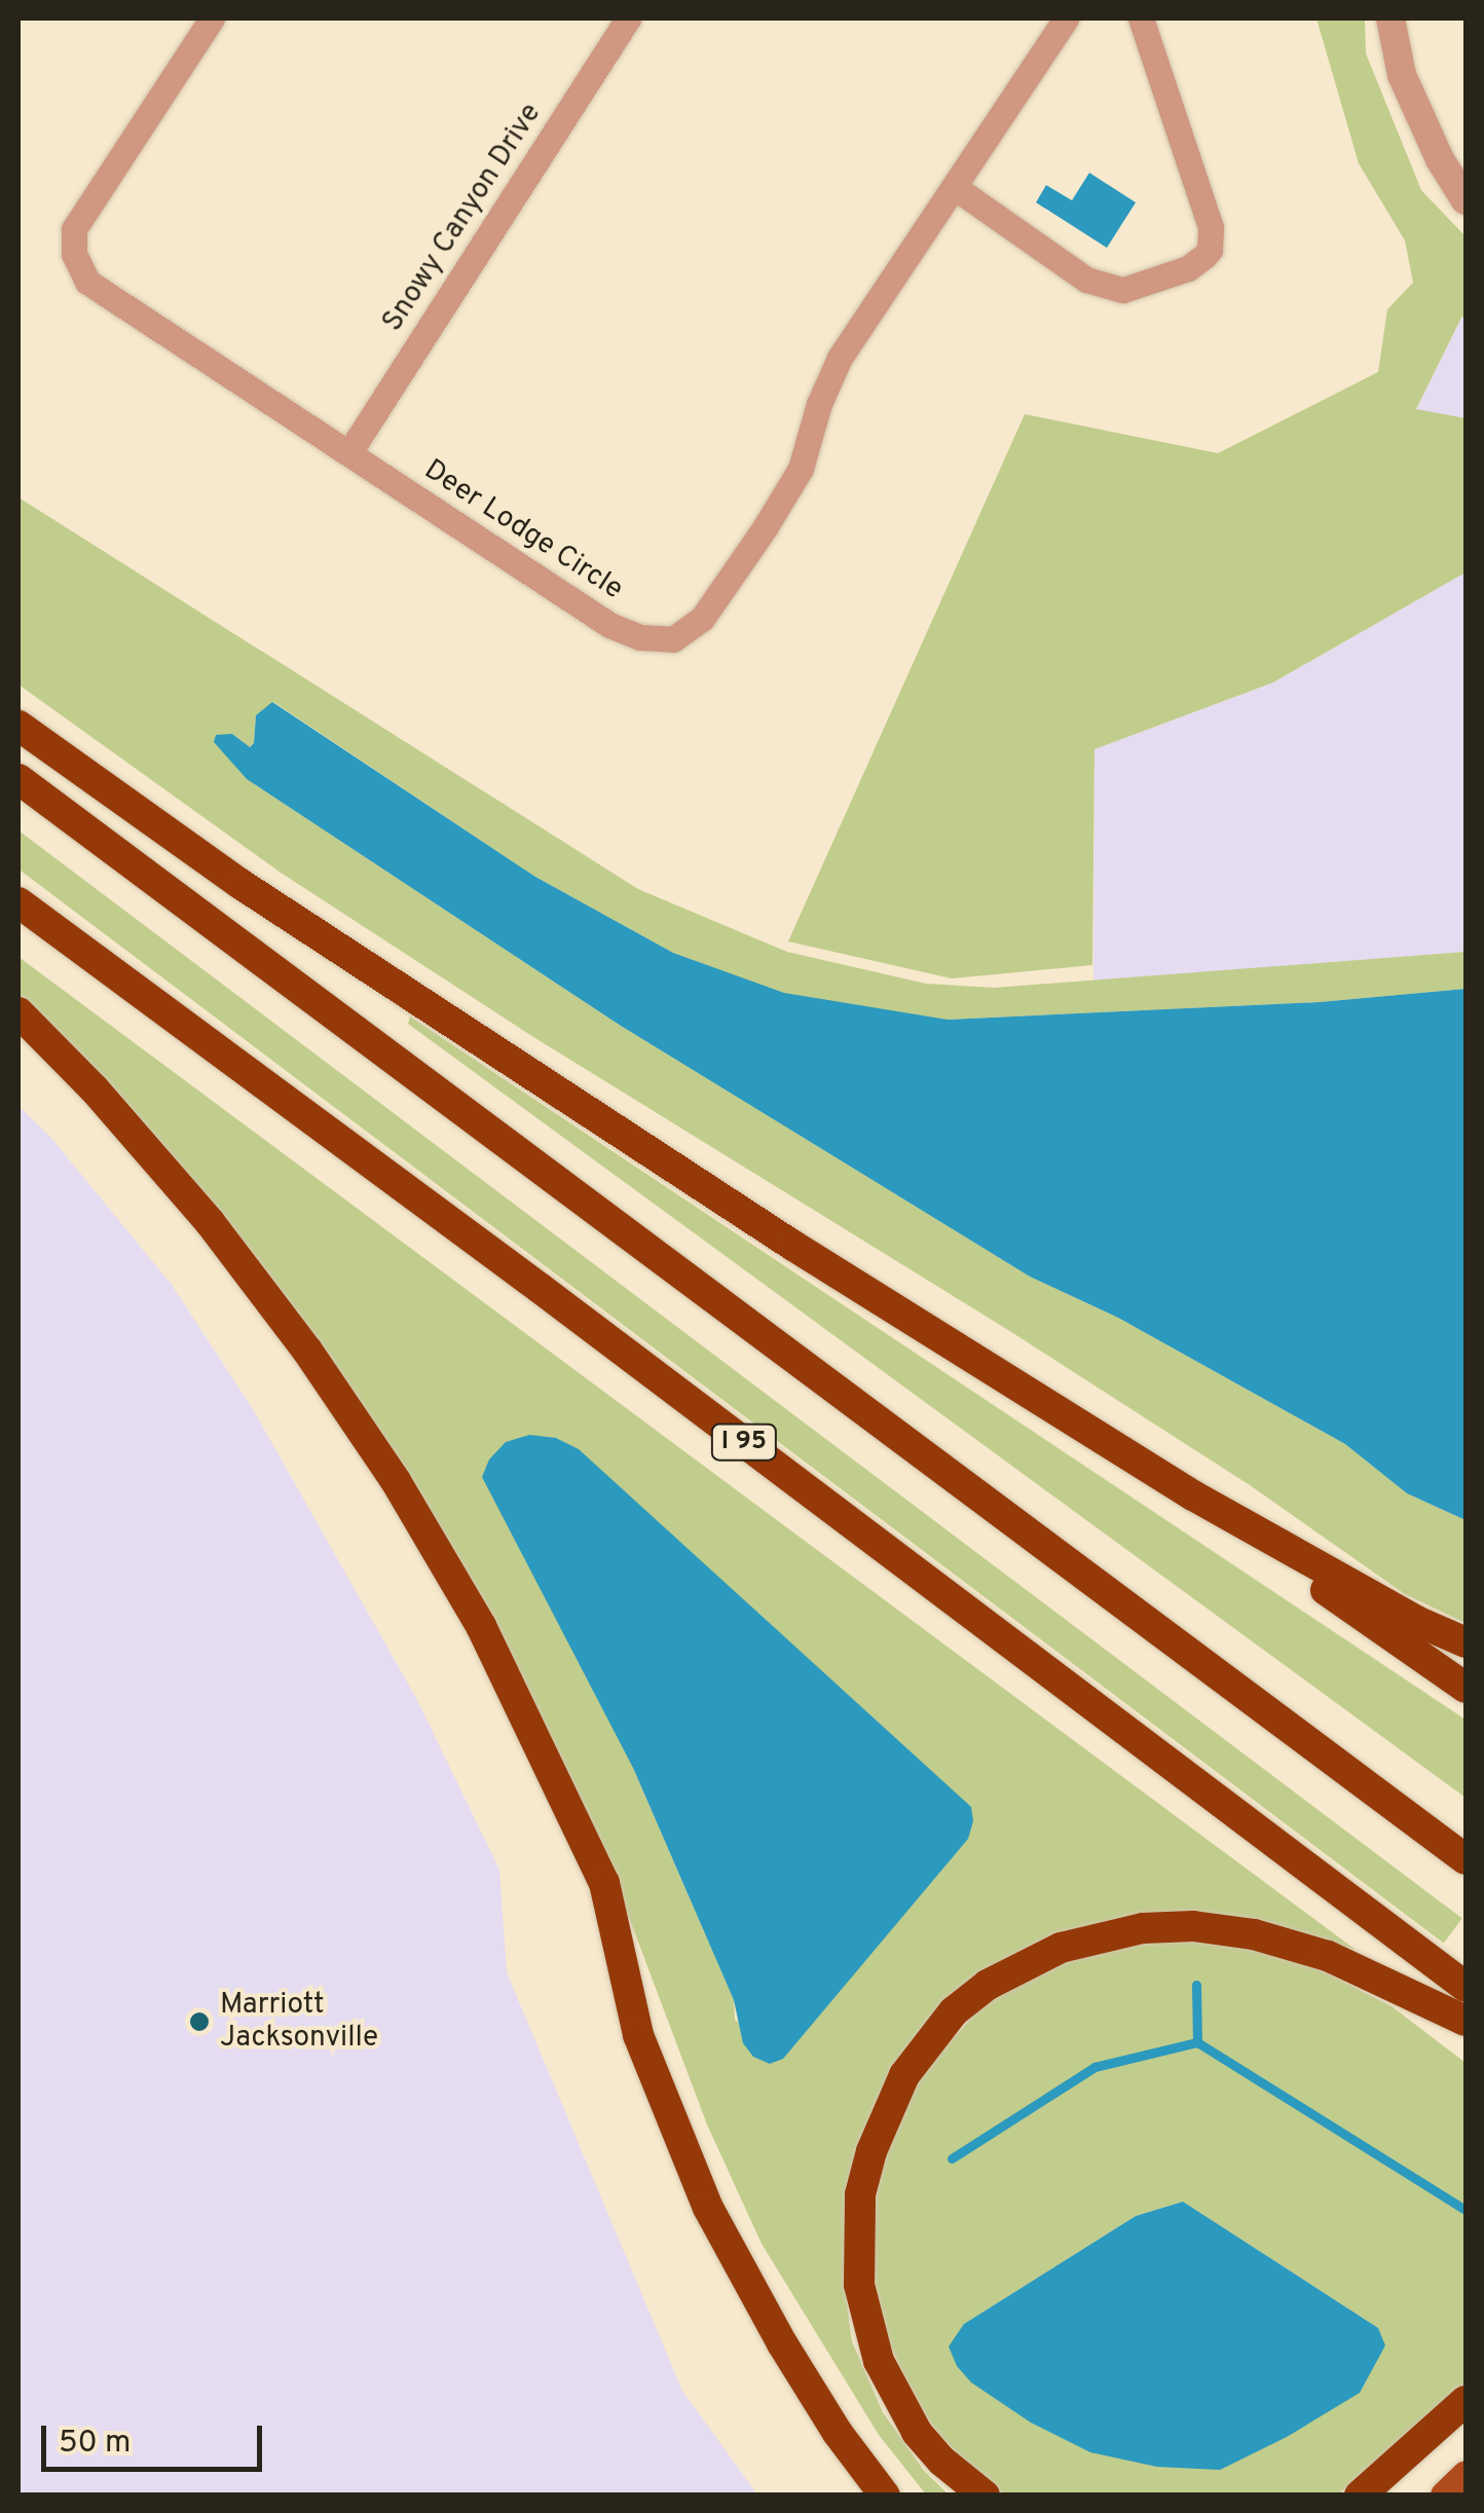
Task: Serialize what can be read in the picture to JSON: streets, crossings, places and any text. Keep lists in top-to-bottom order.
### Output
{
  "streets": {
    "highway": ["I 95"],
    "street": ["Snowy Canyon Drive", "Deer Lodge Circle"]
  },
  "crossings": [
    ["Snowy Canyon Drive", "Deer Lodge Circle"]
  ],
  "places": ["Marriott Jacksonville"],
  "scale_bar": "50 m"
}
